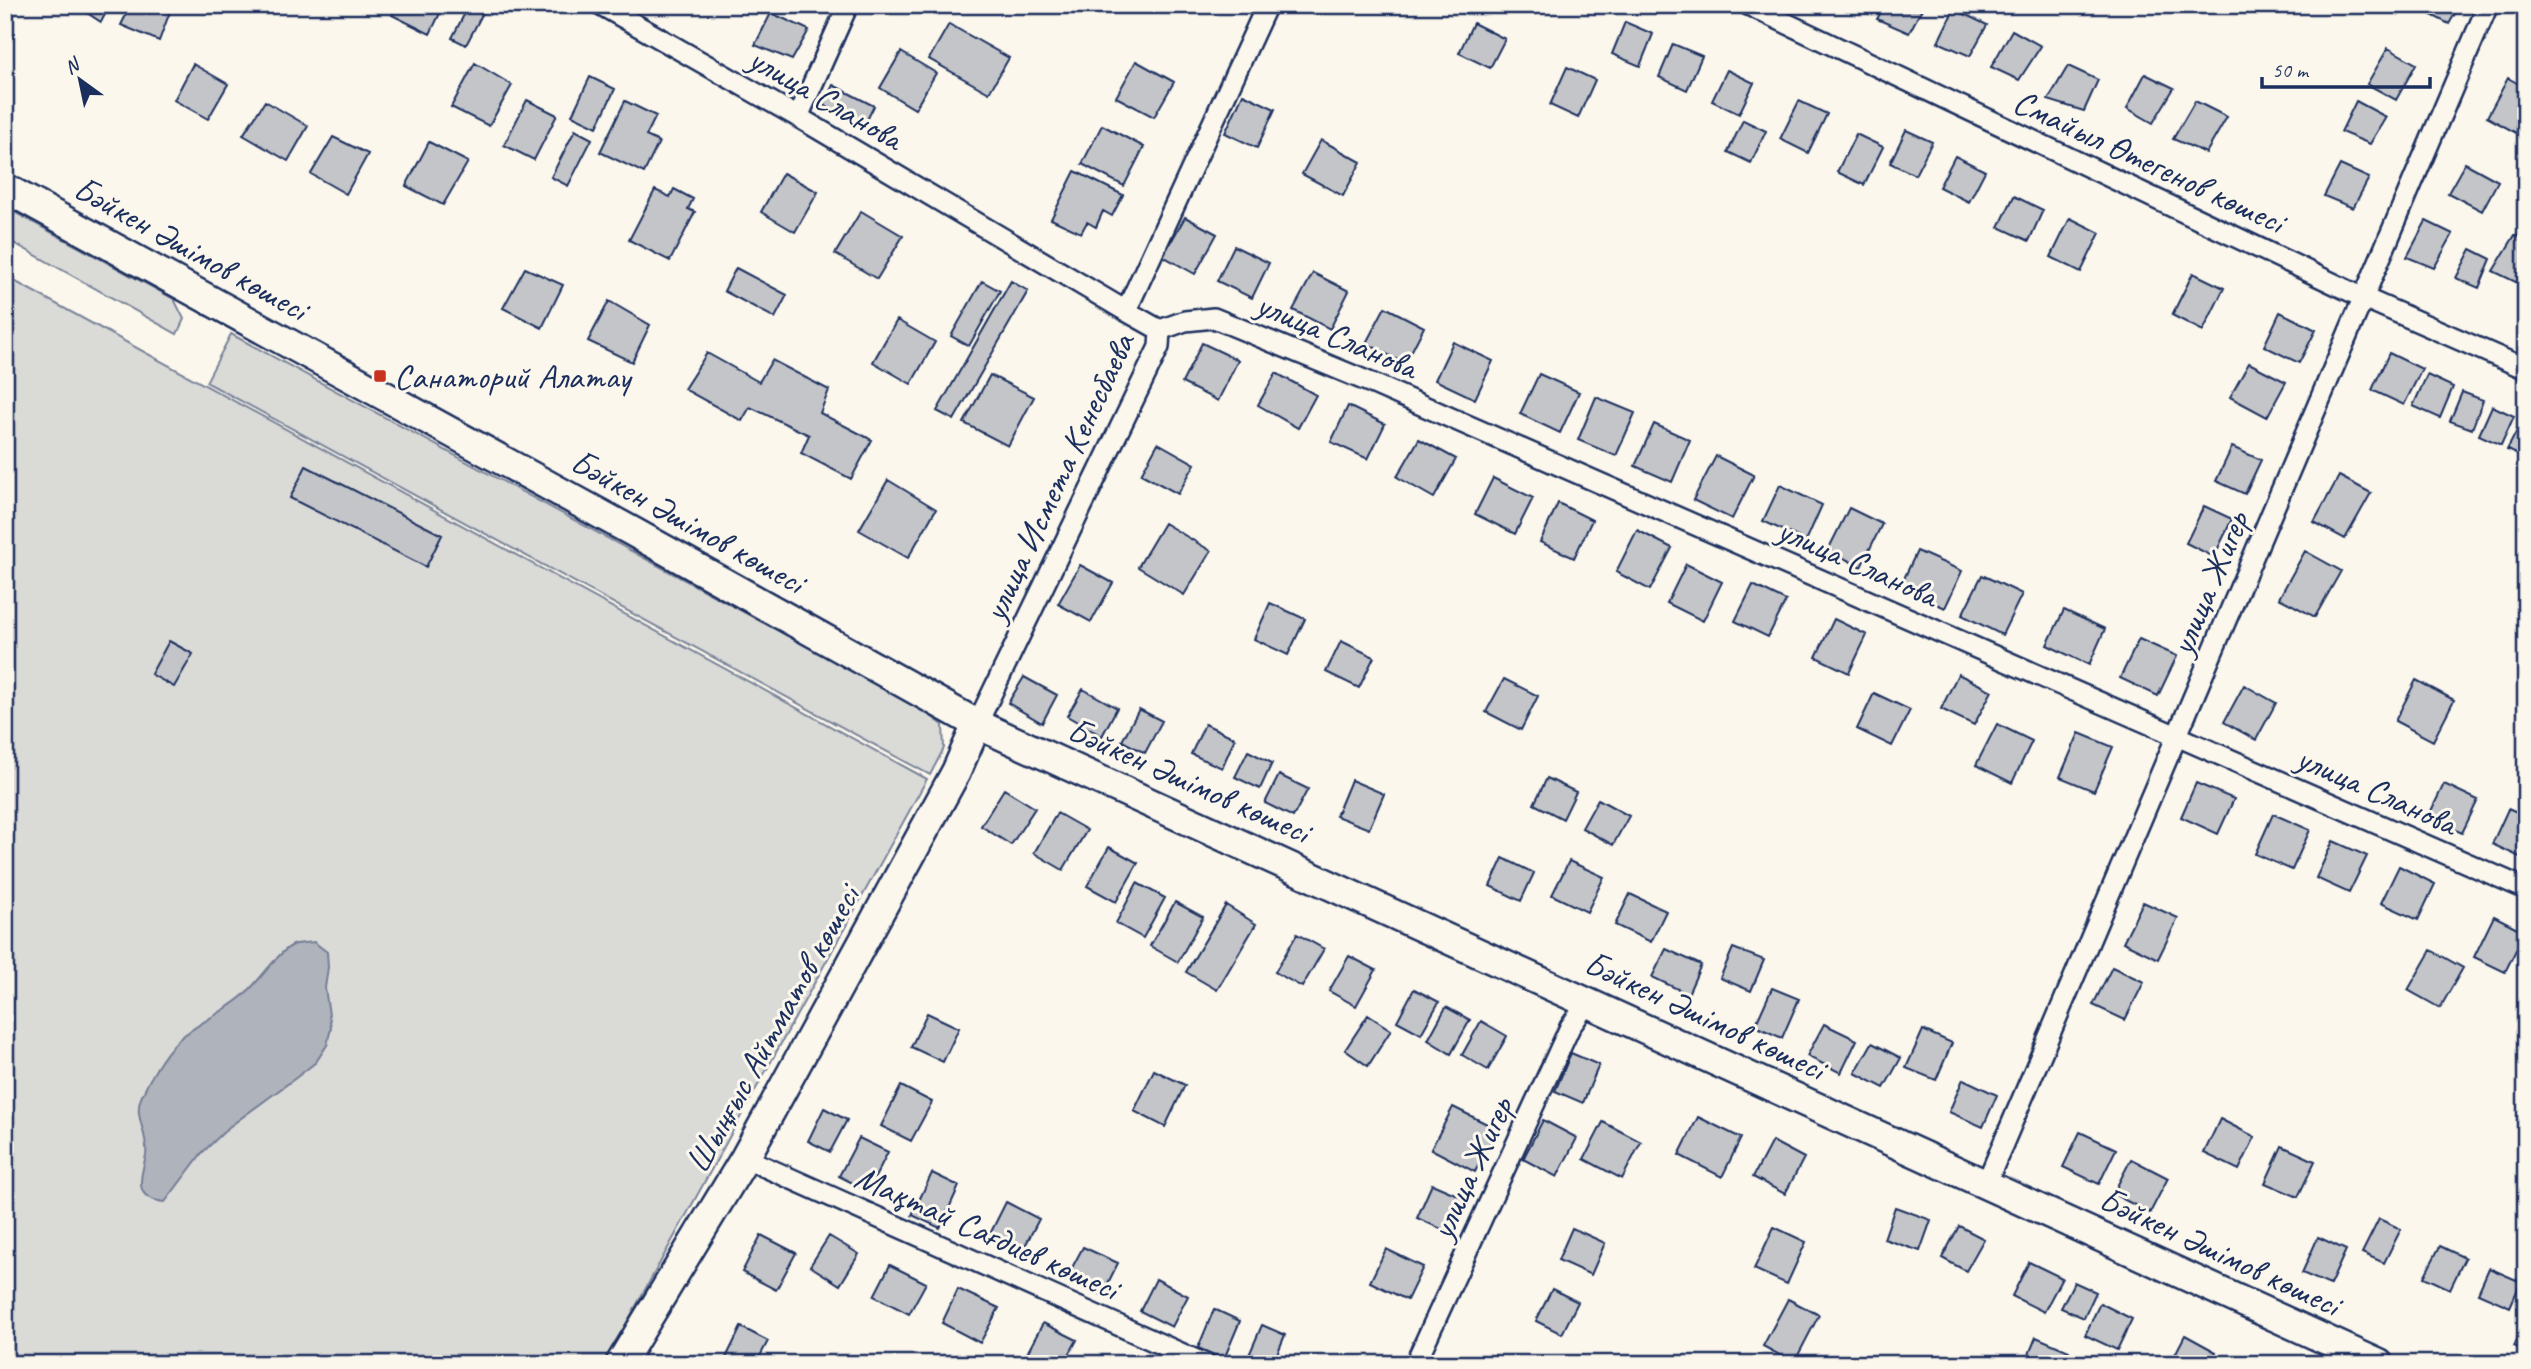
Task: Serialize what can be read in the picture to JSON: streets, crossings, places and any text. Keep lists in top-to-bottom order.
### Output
{
  "streets": {
    "main road": ["Бәйкен Әшімов көшесі", "Шыңғыс Айтматов көшесі"],
    "street": [
      "улица Сланова",
      "Смайыл Өтегенов көшесі",
      "улица Исмета Кенесбаева",
      "улица Жигер",
      "Мақтай Сағдиев көшесі"
    ]
  },
  "crossings": [
    ["улица Сланова", "улица Исмета Кенесбаева"],
    ["улица Сланова", "улица Жигер"],
    ["Смайыл Өтегенов көшесі", "улица Жигер"],
    ["Бәйкен Әшімов көшесі", "улица Исмета Кенесбаева"],
    ["Бәйкен Әшімов көшесі", "улица Жигер"],
    ["Бәйкен Әшімов көшесі", "Шыңғыс Айтматов көшесі"],
    ["улица Исмета Кенесбаева", "Шыңғыс Айтматов көшесі"],
    ["Шыңғыс Айтматов көшесі", "Мақтай Сағдиев көшесі"]
  ],
  "places": {
    "transit": ["Санаторий Алатау"]
  },
  "scale_bar": "50 m",
  "north": "top left"
}
